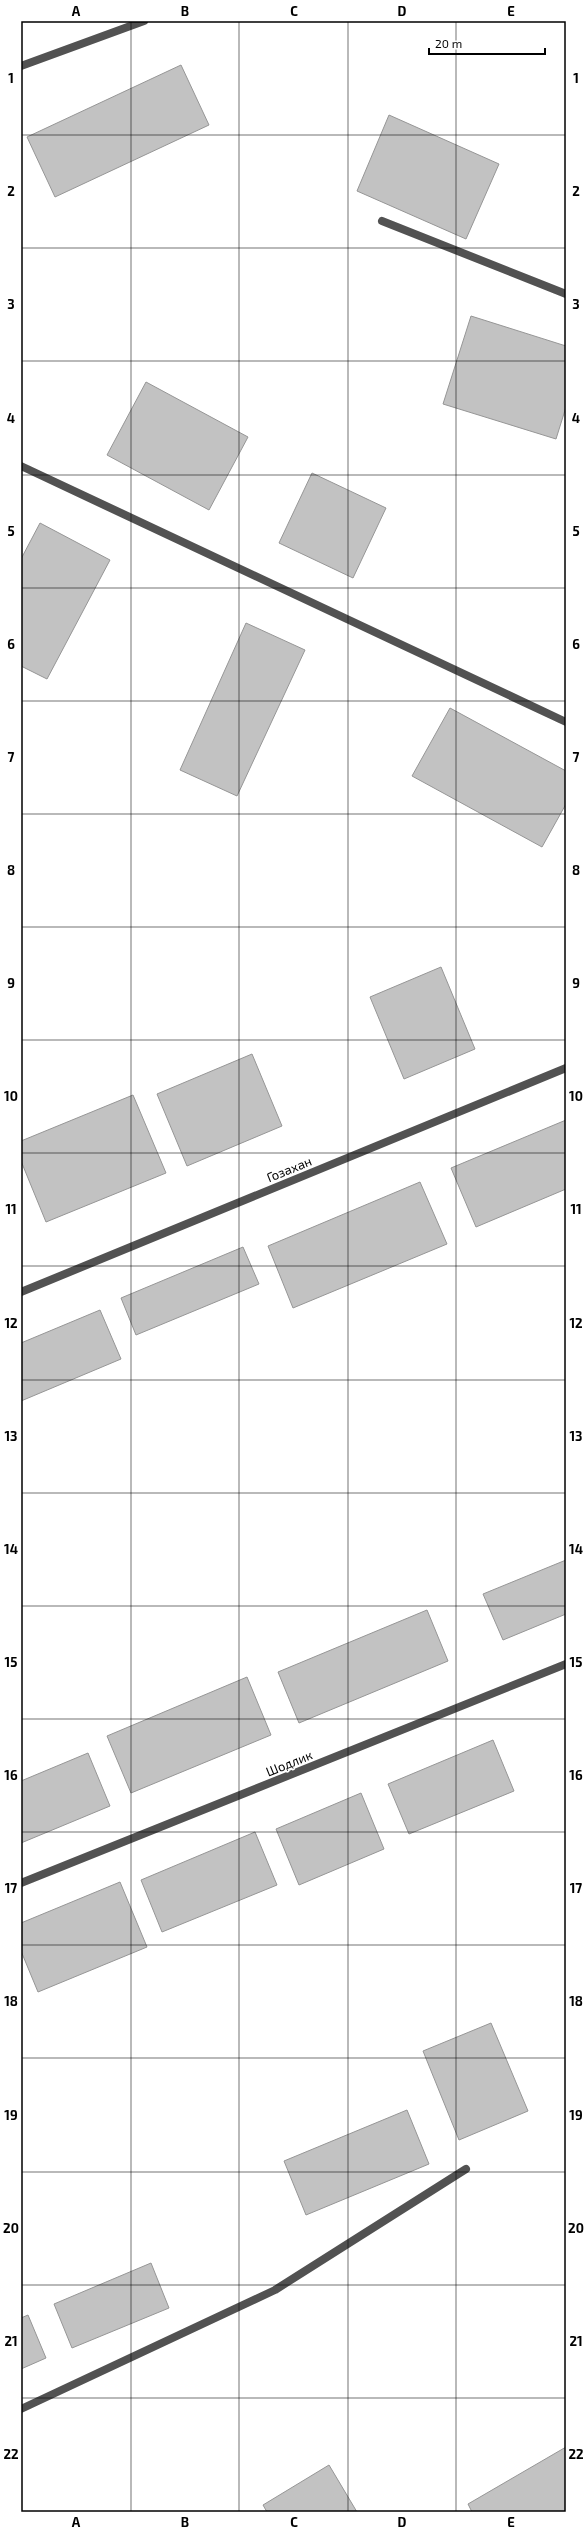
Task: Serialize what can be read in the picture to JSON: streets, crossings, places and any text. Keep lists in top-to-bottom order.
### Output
{
  "streets": {
    "street": ["Гозахан", "Шодлик"]
  },
  "scale_bar": "20 m",
  "grid": {
    "columns": [
      "A",
      "B",
      "C",
      "D",
      "E"
    ],
    "rows": [
      "1",
      "2",
      "3",
      "4",
      "5",
      "6",
      "7",
      "8",
      "9",
      "10",
      "11",
      "12",
      "13",
      "14",
      "15",
      "16",
      "17",
      "18",
      "19",
      "20",
      "21",
      "22"
    ]
  }
}
